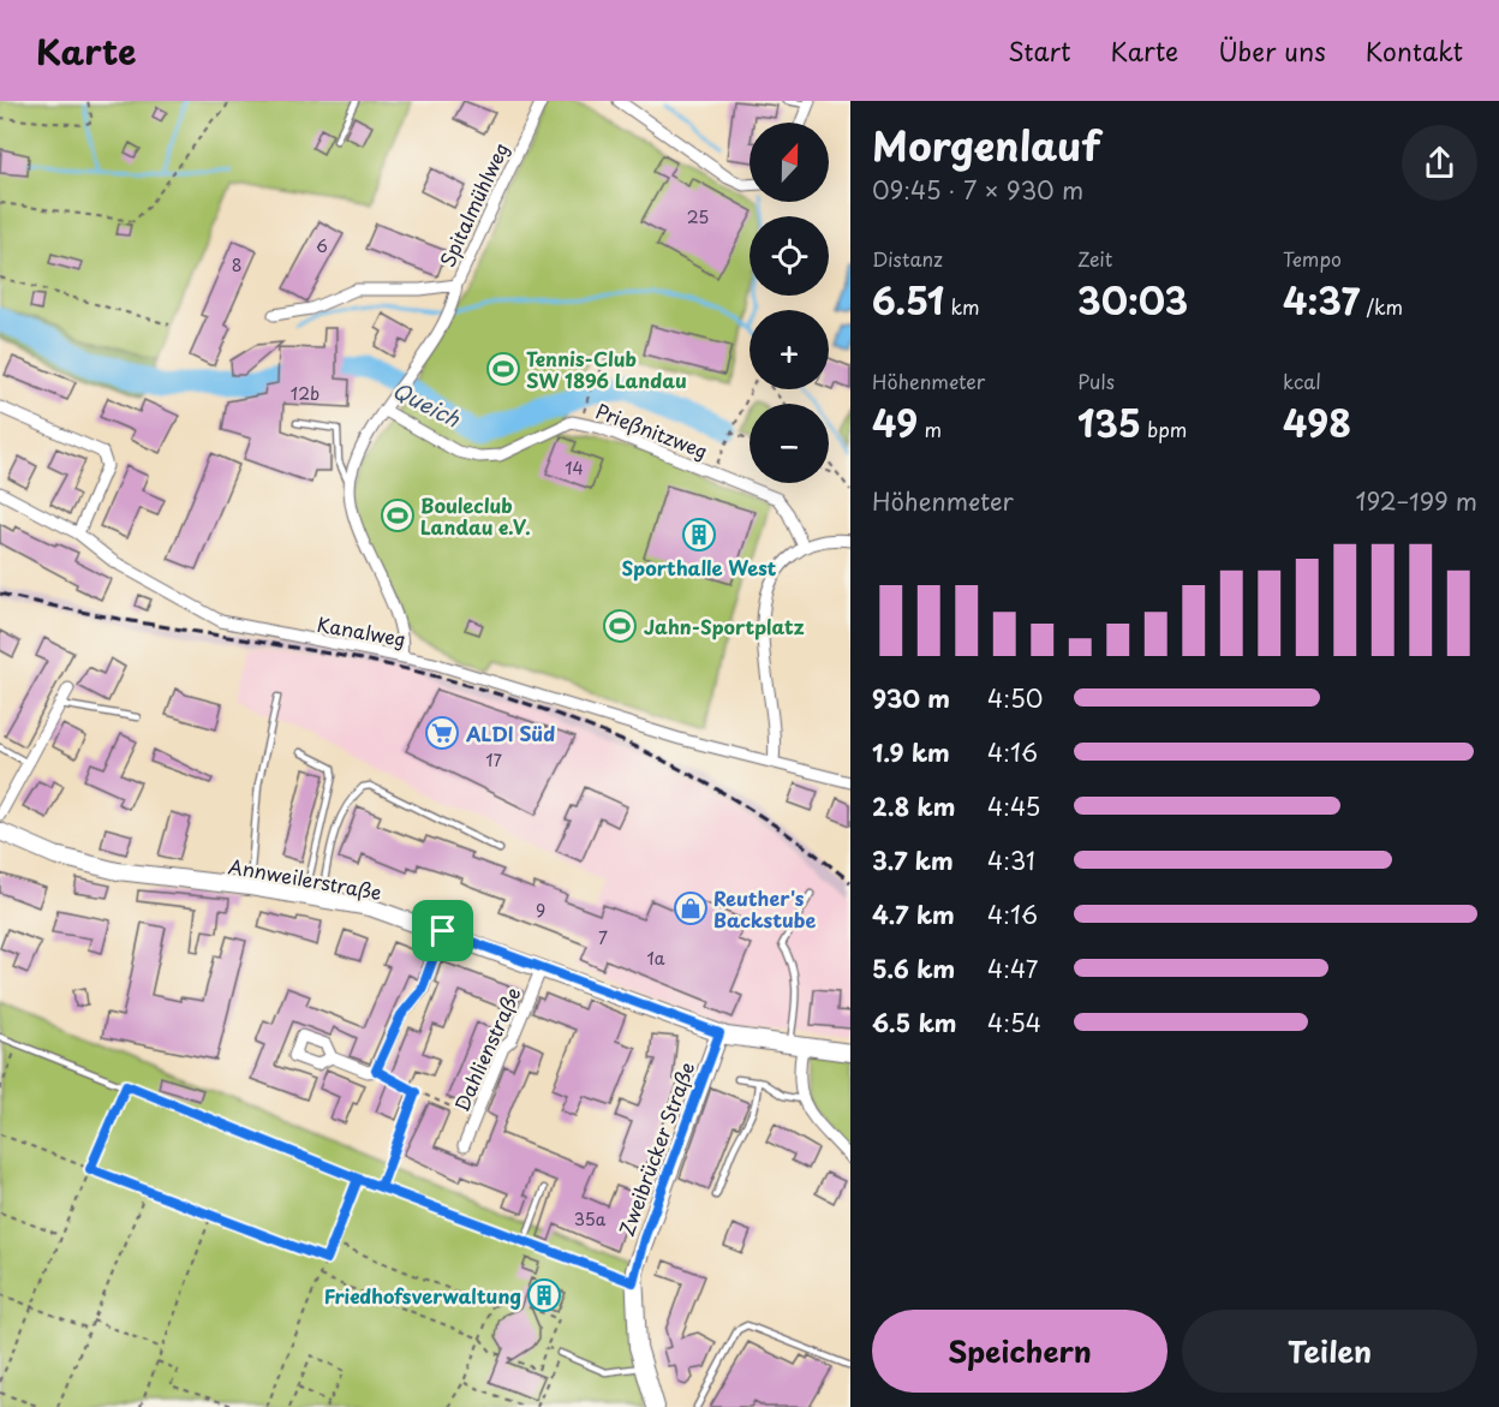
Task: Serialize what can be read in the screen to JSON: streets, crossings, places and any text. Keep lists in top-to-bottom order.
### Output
{
  "streets": {
    "street": [
      "Spitalmühlweg",
      "Prießnitzweg",
      "Kanalweg",
      "Annweilerstraße",
      "Dahlienstraße",
      "Zweibrücker Straße"
    ]
  },
  "crossings": [
    ["Spitalmühlweg", "Prießnitzweg"],
    ["Annweilerstraße", "Dahlienstraße"],
    ["Annweilerstraße", "Zweibrücker Straße"]
  ],
  "water": ["Queich"],
  "places": {
    "sports": ["Tennis-Club SW 1896 Landau", "Bouleclub Landau e.V.", "Jahn-Sportplatz"],
    "building": ["Sporthalle West", "Friedhofsverwaltung"],
    "supermarket": ["ALDI Süd"],
    "shop": ["Reuther's Backstube"]
  },
  "house_numbers": [
    "25",
    "6",
    "8",
    "12b",
    "14",
    "17",
    "9",
    "7",
    "1a",
    "35a"
  ],
  "north": "top",
  "page": {
    "header": "Karte",
    "nav": [
      "Start",
      "Karte",
      "Über uns",
      "Kontakt"
    ],
    "heading": ["Morgenlauf", "09:45 · 7 × 930 m"],
    "map_buttons": ["+", "−"],
    "stats": [
      ["Distanz", "6.51 km"],
      ["Zeit", "30:03"],
      ["Tempo", "4:37 /km"],
      ["Höhenmeter", "49 m"],
      ["Puls", "135 bpm"],
      ["kcal", "498"]
    ],
    "chart": ["Höhenmeter", "192–199 m"],
    "list": [
      {
        "name": "930 m",
        "note": "4:50"
      },
      {
        "name": "1.9 km",
        "note": "4:16"
      },
      {
        "name": "2.8 km",
        "note": "4:45"
      },
      {
        "name": "3.7 km",
        "note": "4:31"
      },
      {
        "name": "4.7 km",
        "note": "4:16"
      },
      {
        "name": "5.6 km",
        "note": "4:47"
      },
      {
        "name": "6.5 km",
        "note": "4:54"
      }
    ],
    "buttons": ["Speichern", "Teilen"]
  }
}
